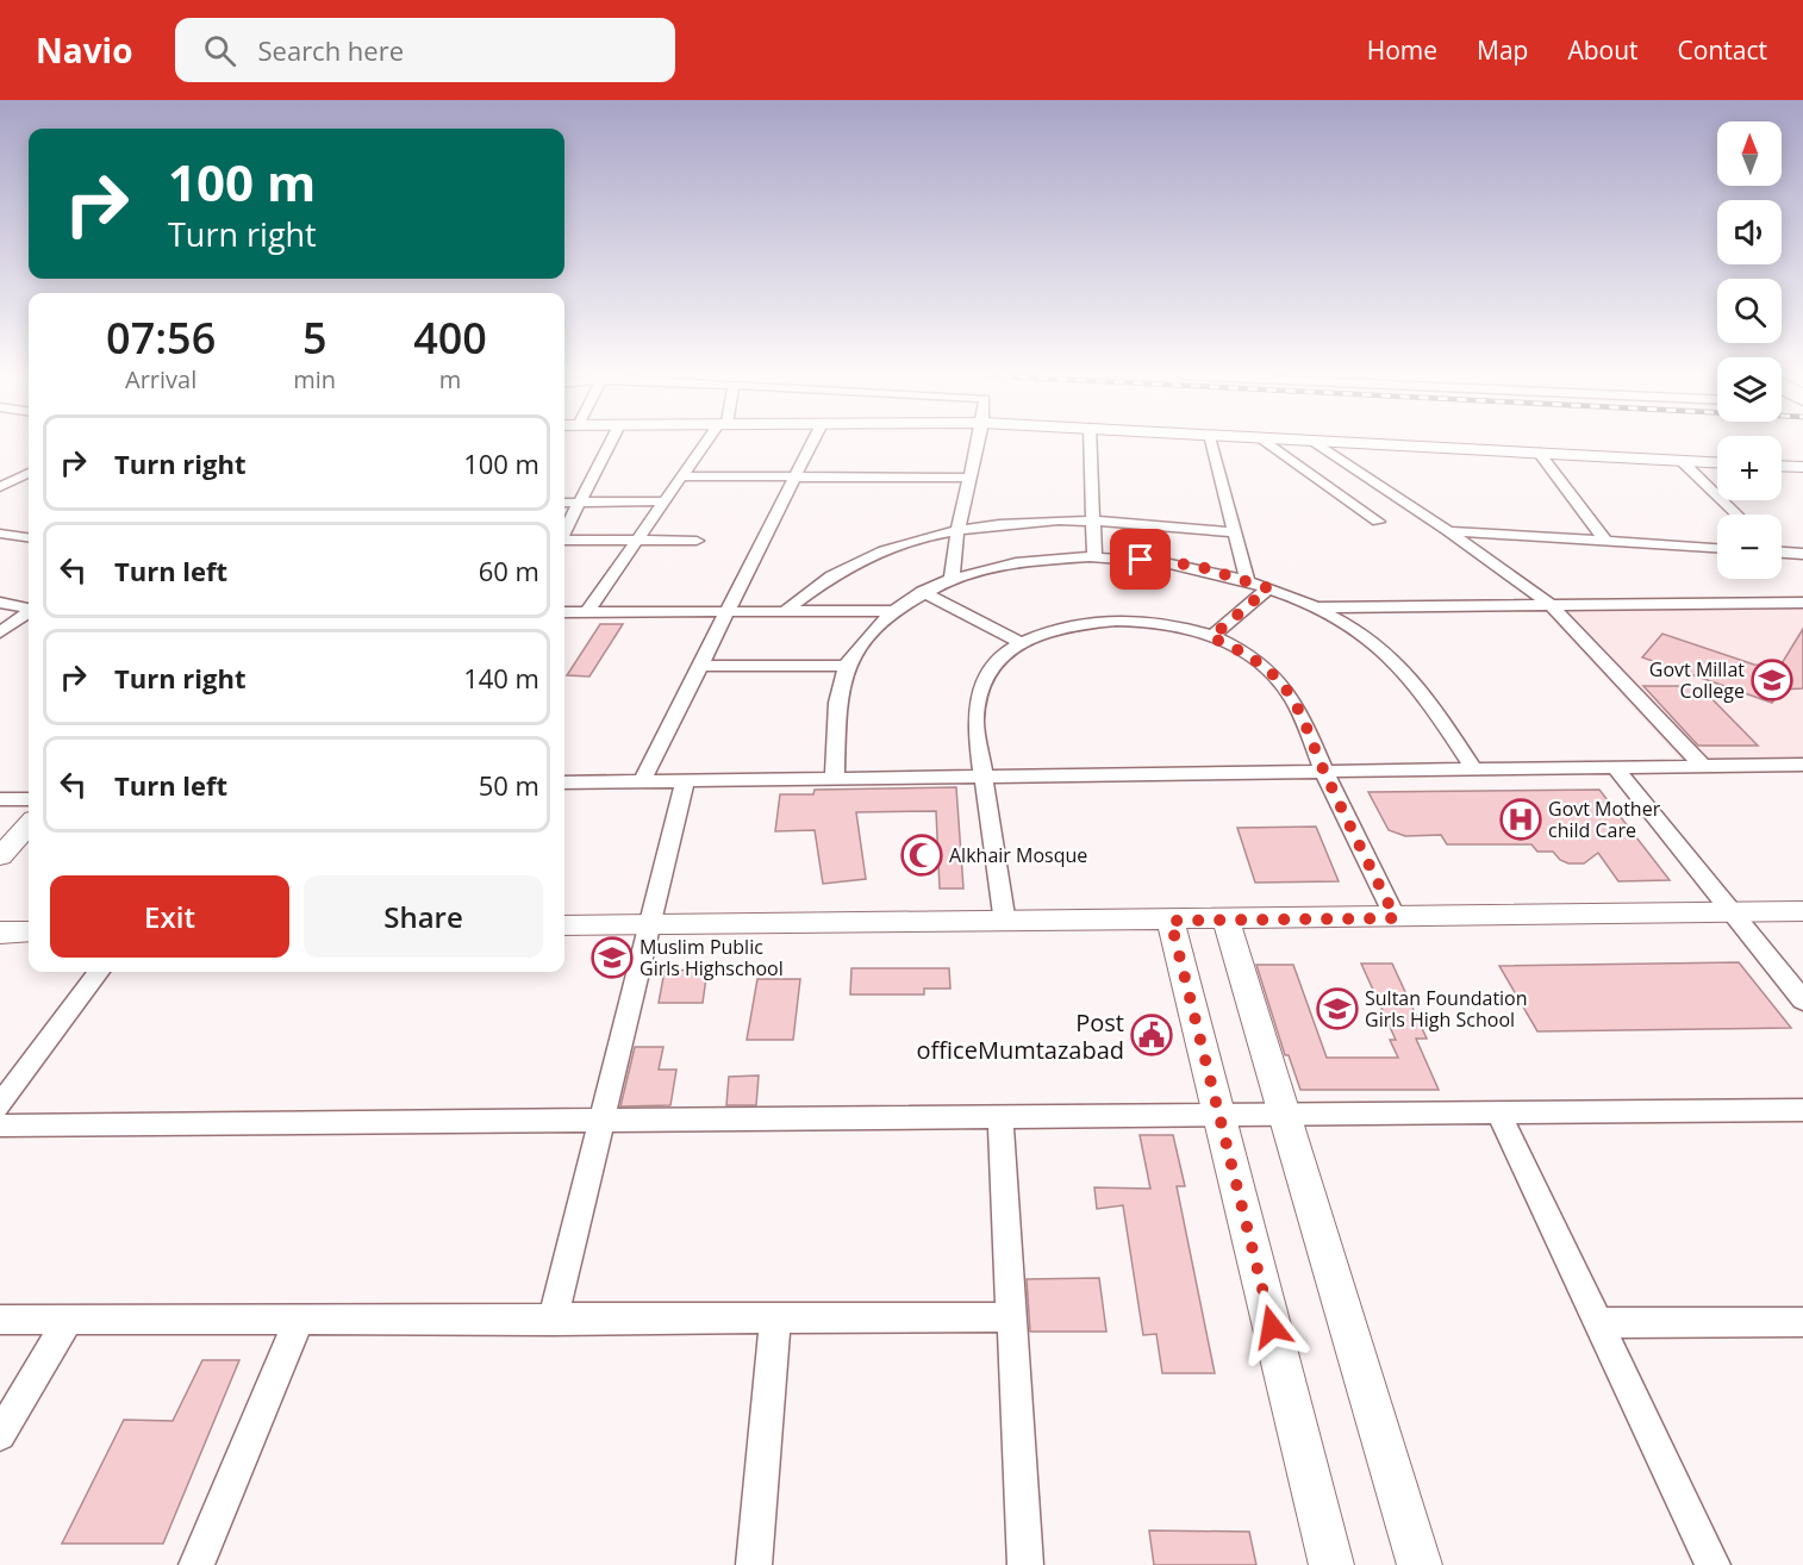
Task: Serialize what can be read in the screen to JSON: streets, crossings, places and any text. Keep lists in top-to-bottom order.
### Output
{
  "places": {
    "school or university": ["Govt Millat College", "Muslim Public Girls Highschool", "Sultan Foundation Girls High School"],
    "hospital": ["Govt Mother child Care"],
    "mosque": ["Alkhair Mosque"],
    "public building": ["Post officeMumtazabad"]
  },
  "north": "top",
  "page": {
    "header": "Navio",
    "search": "Search here",
    "nav": [
      "Home",
      "Map",
      "About",
      "Contact"
    ],
    "map_buttons": ["+", "−"],
    "turn": ["100 m", "Turn right"],
    "eta": [
      "07:56",
      "Arrival",
      "5",
      "min",
      "400",
      "m"
    ],
    "list": [
      {
        "name": "Turn right",
        "value": "100 m"
      },
      {
        "name": "Turn left",
        "value": "60 m"
      },
      {
        "name": "Turn right",
        "value": "140 m"
      },
      {
        "name": "Turn left",
        "value": "50 m"
      }
    ],
    "buttons": ["Exit", "Share"]
  }
}
